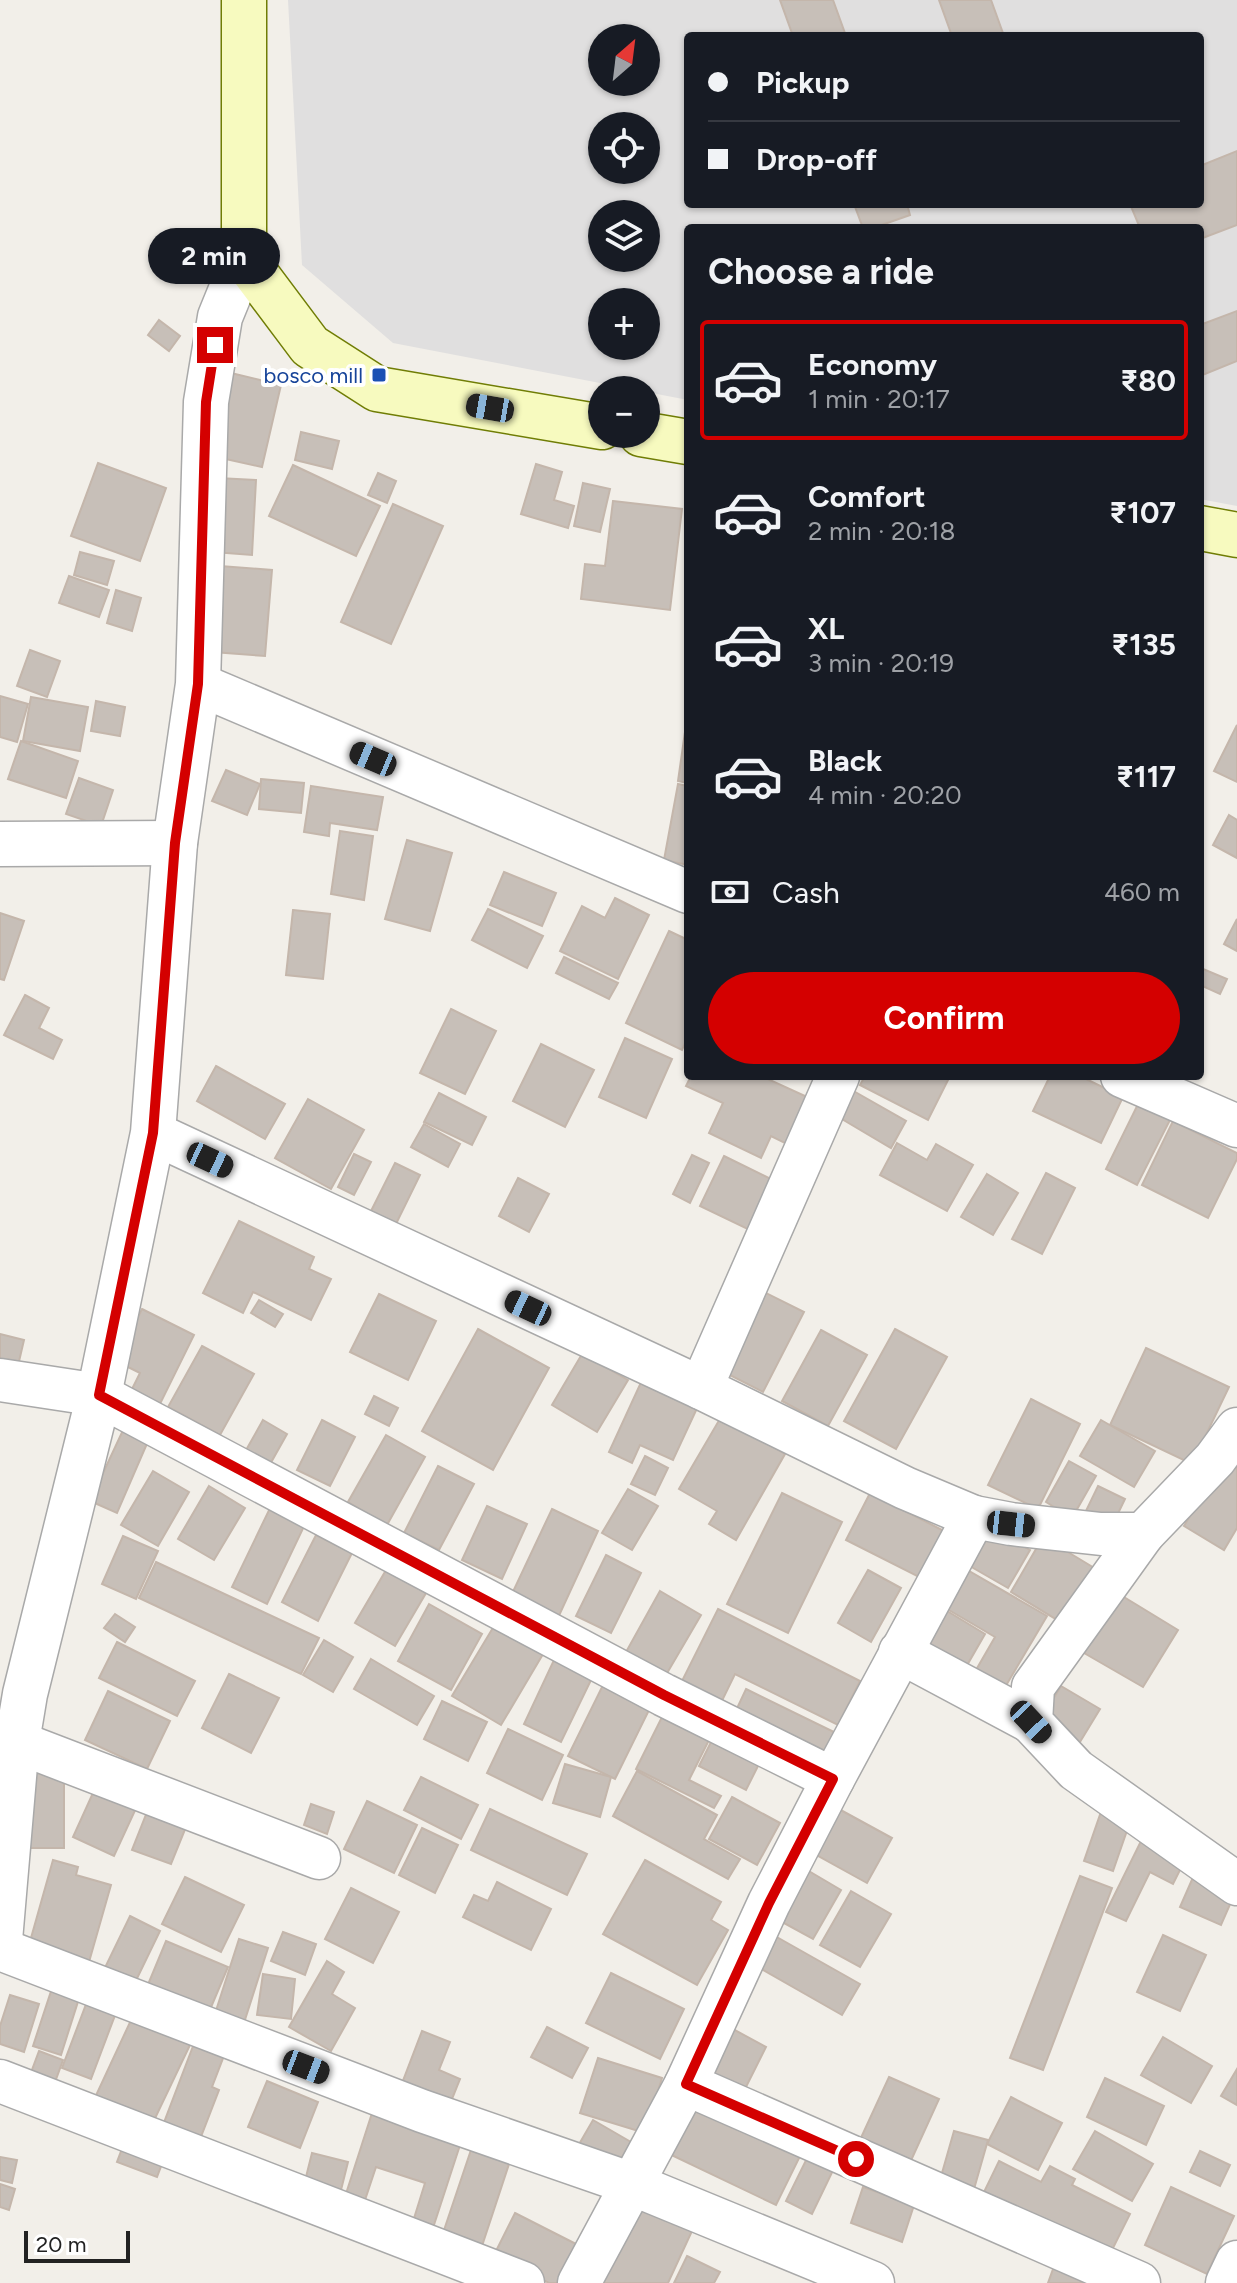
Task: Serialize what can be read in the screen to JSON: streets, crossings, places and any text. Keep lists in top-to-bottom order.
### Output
{
  "places": {
    "transit": ["bosco mill"]
  },
  "scale_bar": "20 m",
  "north": "top right",
  "page": {
    "map_buttons": ["+", "−"],
    "banner": ["Pickup", "Drop-off"],
    "heading": "Choose a ride",
    "bubble": "2 min",
    "list": [
      {
        "name": "Economy",
        "note": "1 min · 20:17",
        "value": "₹80"
      },
      {
        "name": "Comfort",
        "note": "2 min · 20:18",
        "value": "₹107"
      },
      {
        "name": "XL",
        "note": "3 min · 20:19",
        "value": "₹135"
      },
      {
        "name": "Black",
        "note": "4 min · 20:20",
        "value": "₹117"
      }
    ],
    "pay": ["Cash", "460 m"],
    "buttons": "Confirm",
    "scale": "20 m"
  }
}
